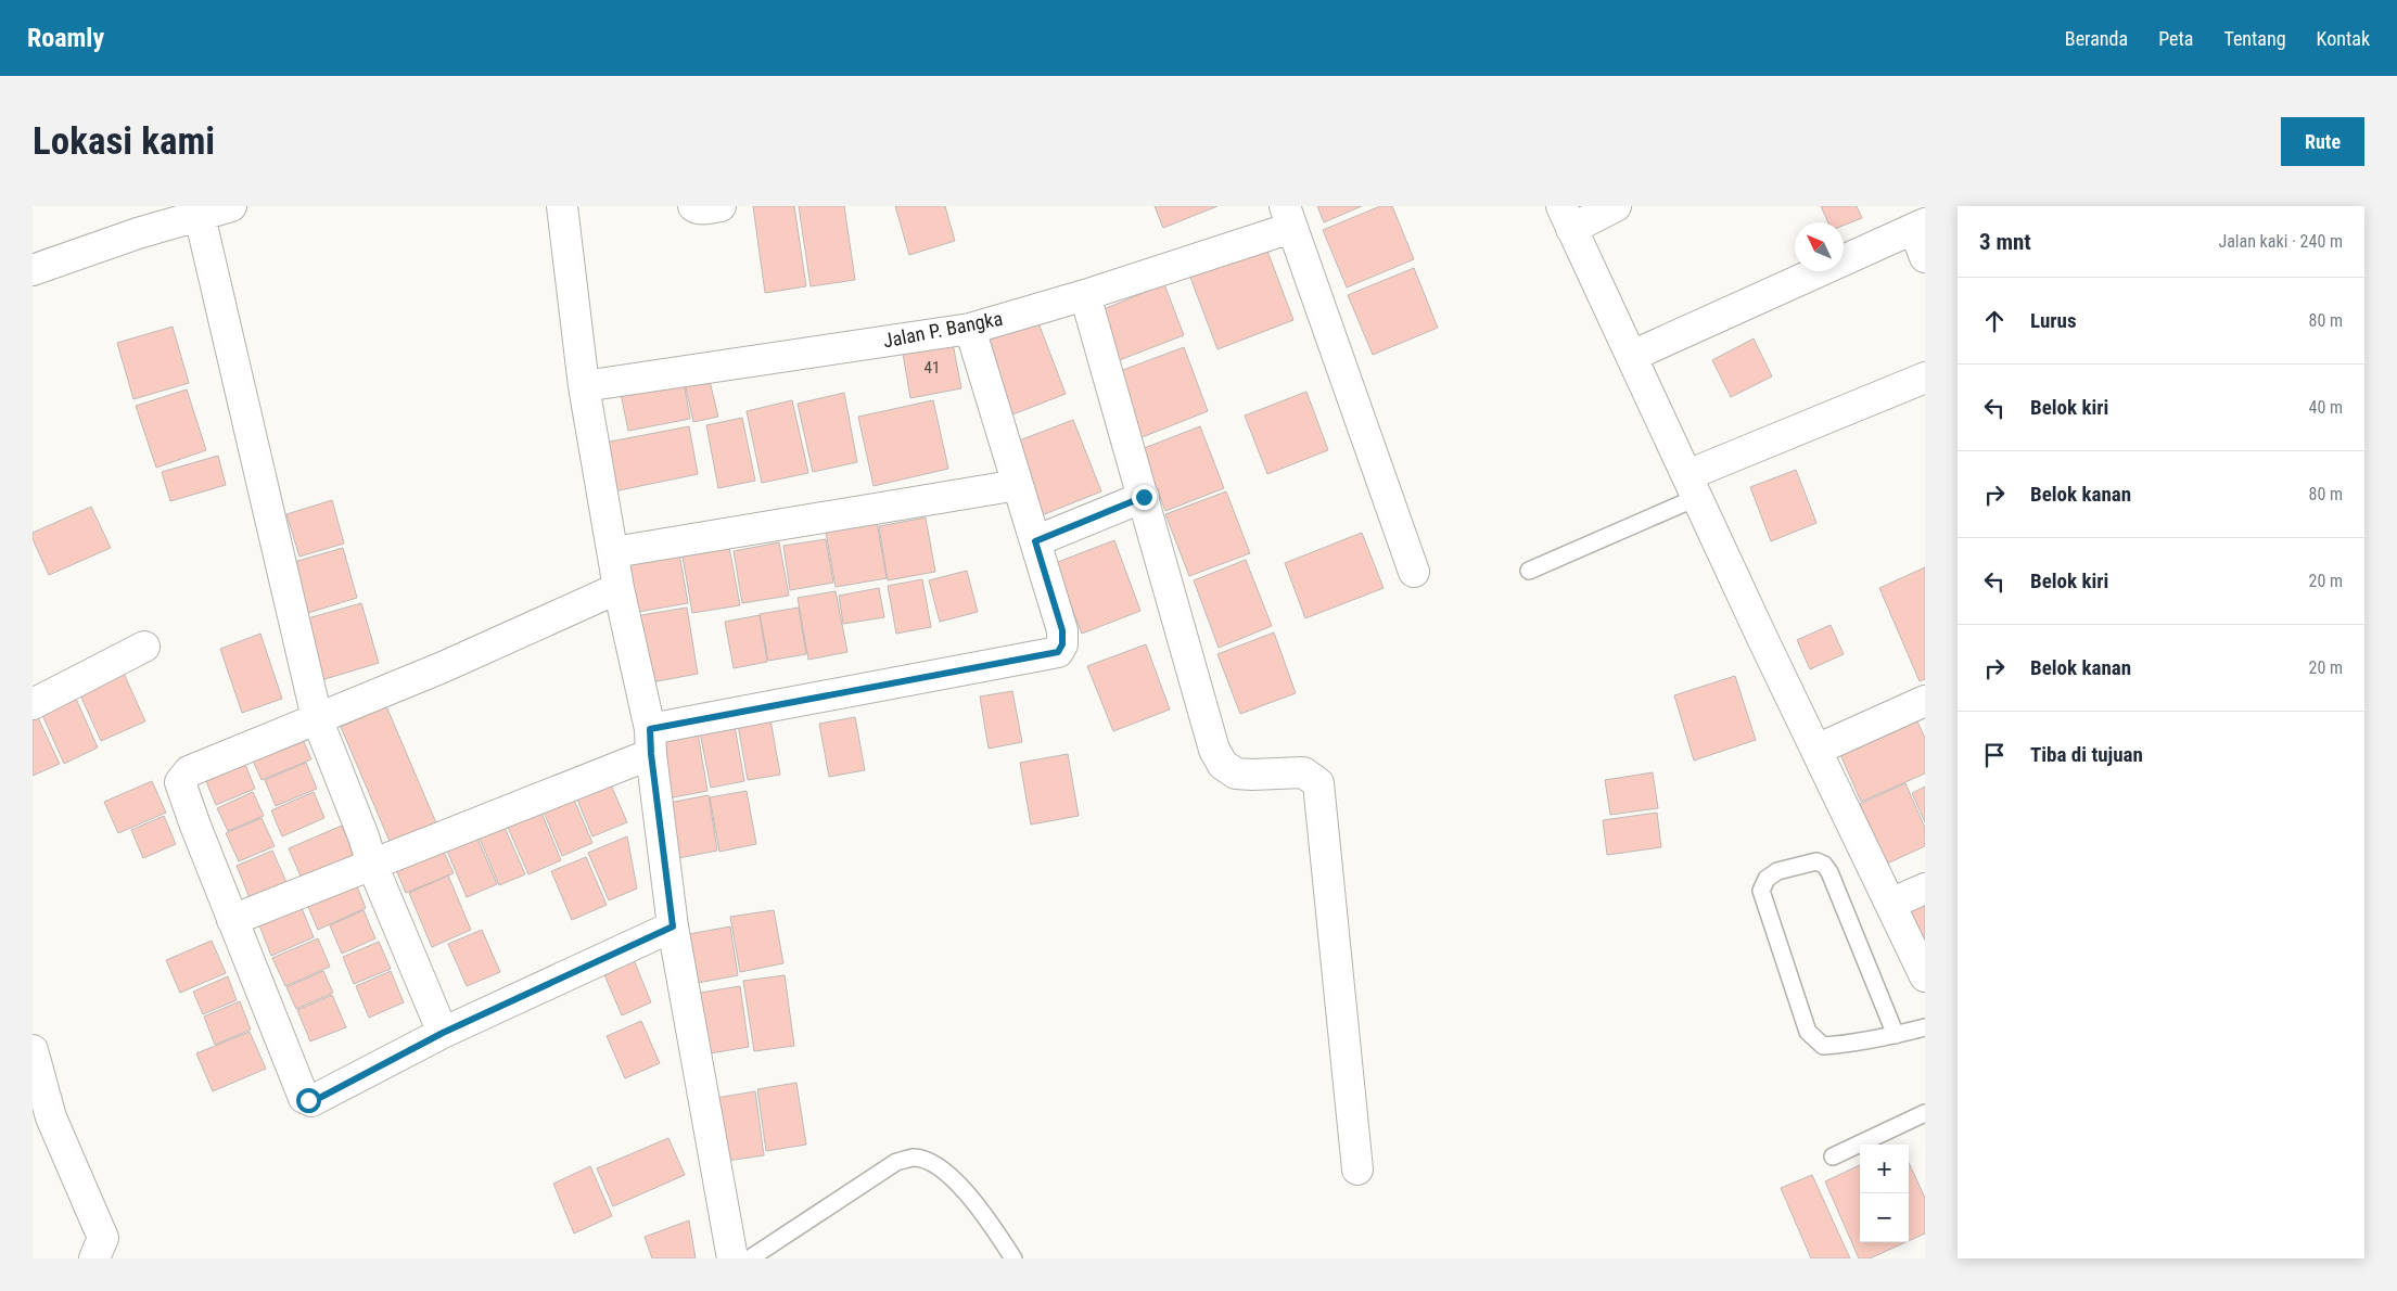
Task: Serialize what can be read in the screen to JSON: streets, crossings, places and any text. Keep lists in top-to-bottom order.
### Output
{
  "streets": {
    "street": ["Jalan P. Bangka"]
  },
  "house_numbers": ["41"],
  "north": "top left",
  "page": {
    "header": "Roamly",
    "nav": [
      "Beranda",
      "Peta",
      "Tentang",
      "Kontak"
    ],
    "buttons": "Rute",
    "title": "Lokasi kami",
    "heading": ["3 mnt", "Jalan kaki · 240 m"],
    "list": [
      ["Lurus", "80 m"],
      ["Belok kiri", "40 m"],
      ["Belok kanan", "80 m"],
      ["Belok kiri", "20 m"],
      ["Belok kanan", "20 m"],
      "Tiba di tujuan"
    ],
    "map_buttons": ["+", "−"]
  }
}
